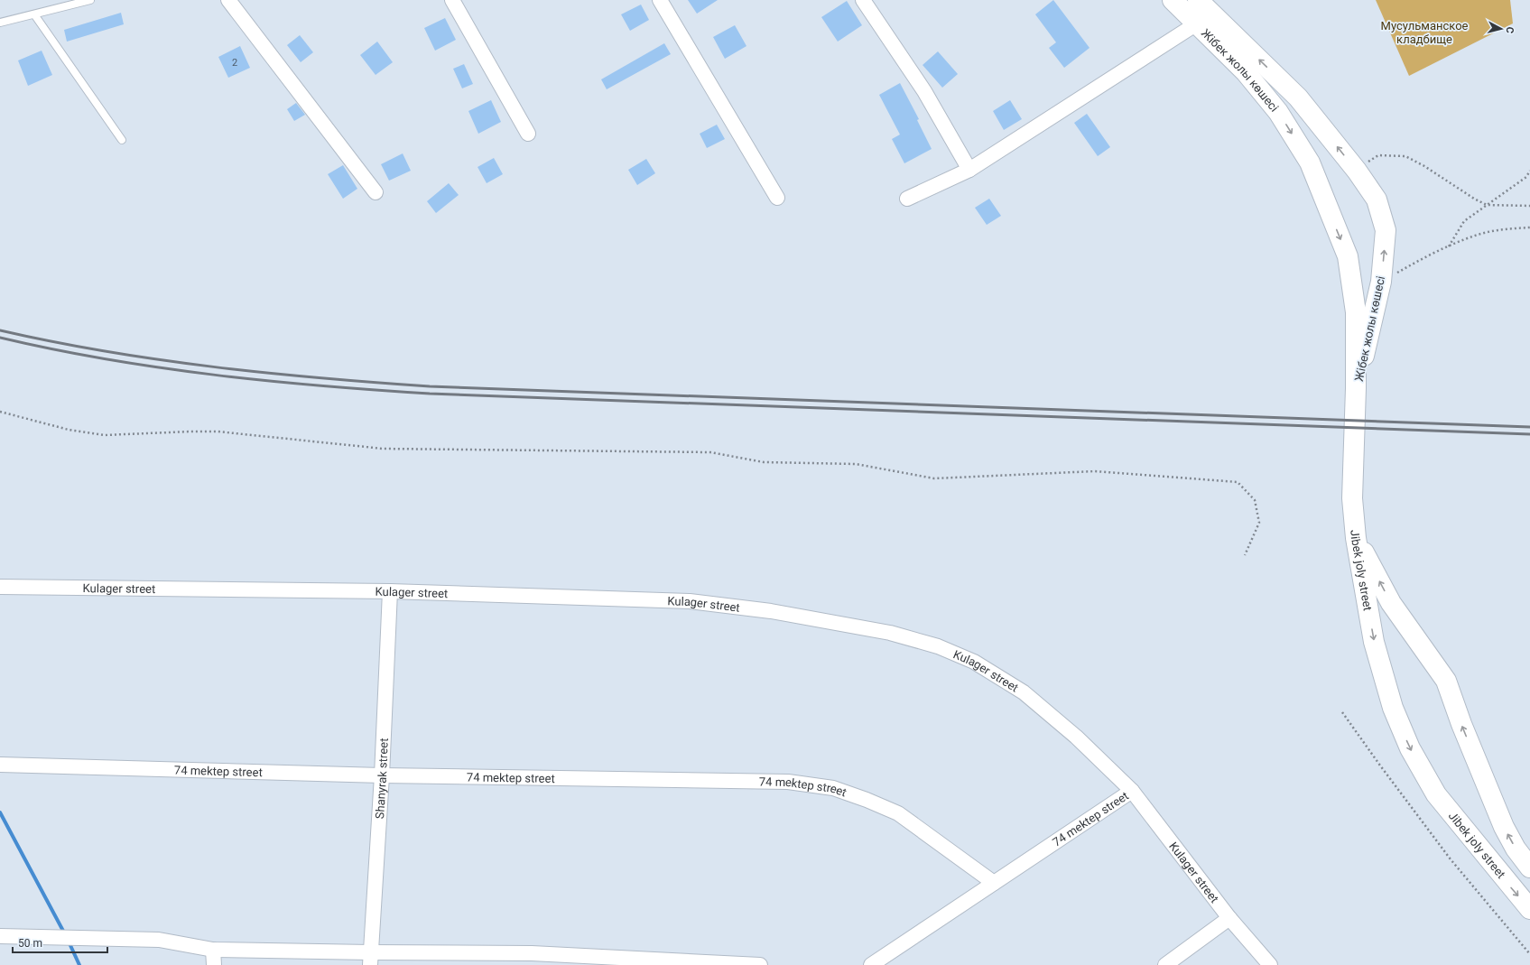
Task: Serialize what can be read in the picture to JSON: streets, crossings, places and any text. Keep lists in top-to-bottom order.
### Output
{
  "streets": {
    "main road": ["Жібек жолы көшесі", "Jibek joly street"],
    "street": ["Kulager street", "74 mektep street", "Shanyrak street"]
  },
  "crossings": [
    ["Kulager street", "74 mektep street"],
    ["Kulager street", "Shanyrak street"],
    ["74 mektep street", "Shanyrak street"]
  ],
  "parks": ["Мусульманское кладбище"],
  "house_numbers": ["2"],
  "scale_bar": "50 m",
  "north": "right"
}
